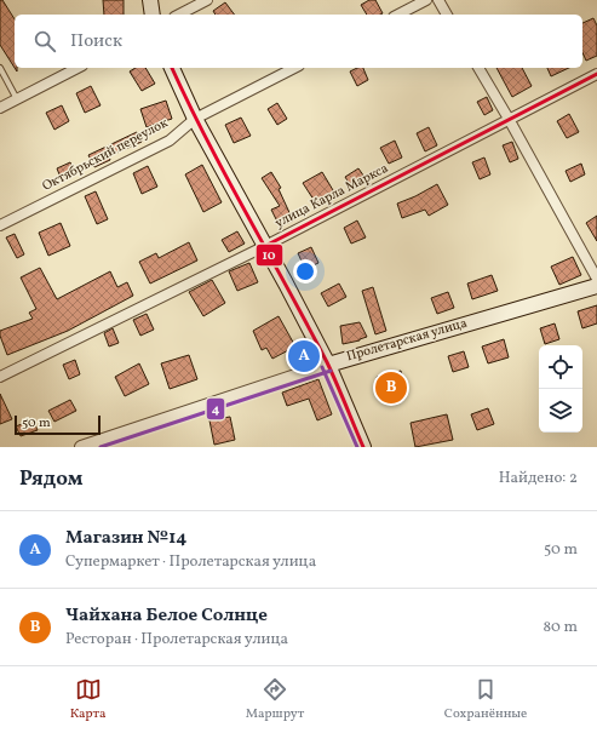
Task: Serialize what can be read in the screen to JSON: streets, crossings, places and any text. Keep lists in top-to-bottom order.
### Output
{
  "streets": {
    "main road": ["Пролетарская улица"],
    "street": ["Октябрьский переулок", "улица Карла Маркса"]
  },
  "lines": ["transit line 10", "transit line 4"],
  "scale_bar": "50 m",
  "page": {
    "search": "Поиск",
    "pins": ["A", "B"],
    "scale": "50 m",
    "heading": ["Рядом", "Найдено: 2"],
    "list": [
      {
        "mark": "A",
        "name": "Магазин №14",
        "note": "Супермаркет · Пролетарская улица",
        "value": "50 m"
      },
      {
        "mark": "B",
        "name": "Чайхана Белое Солнце",
        "note": "Ресторан · Пролетарская улица",
        "value": "80 m"
      }
    ],
    "nav": ["Карта", "Маршрут", "Сохранённые"]
  }
}
